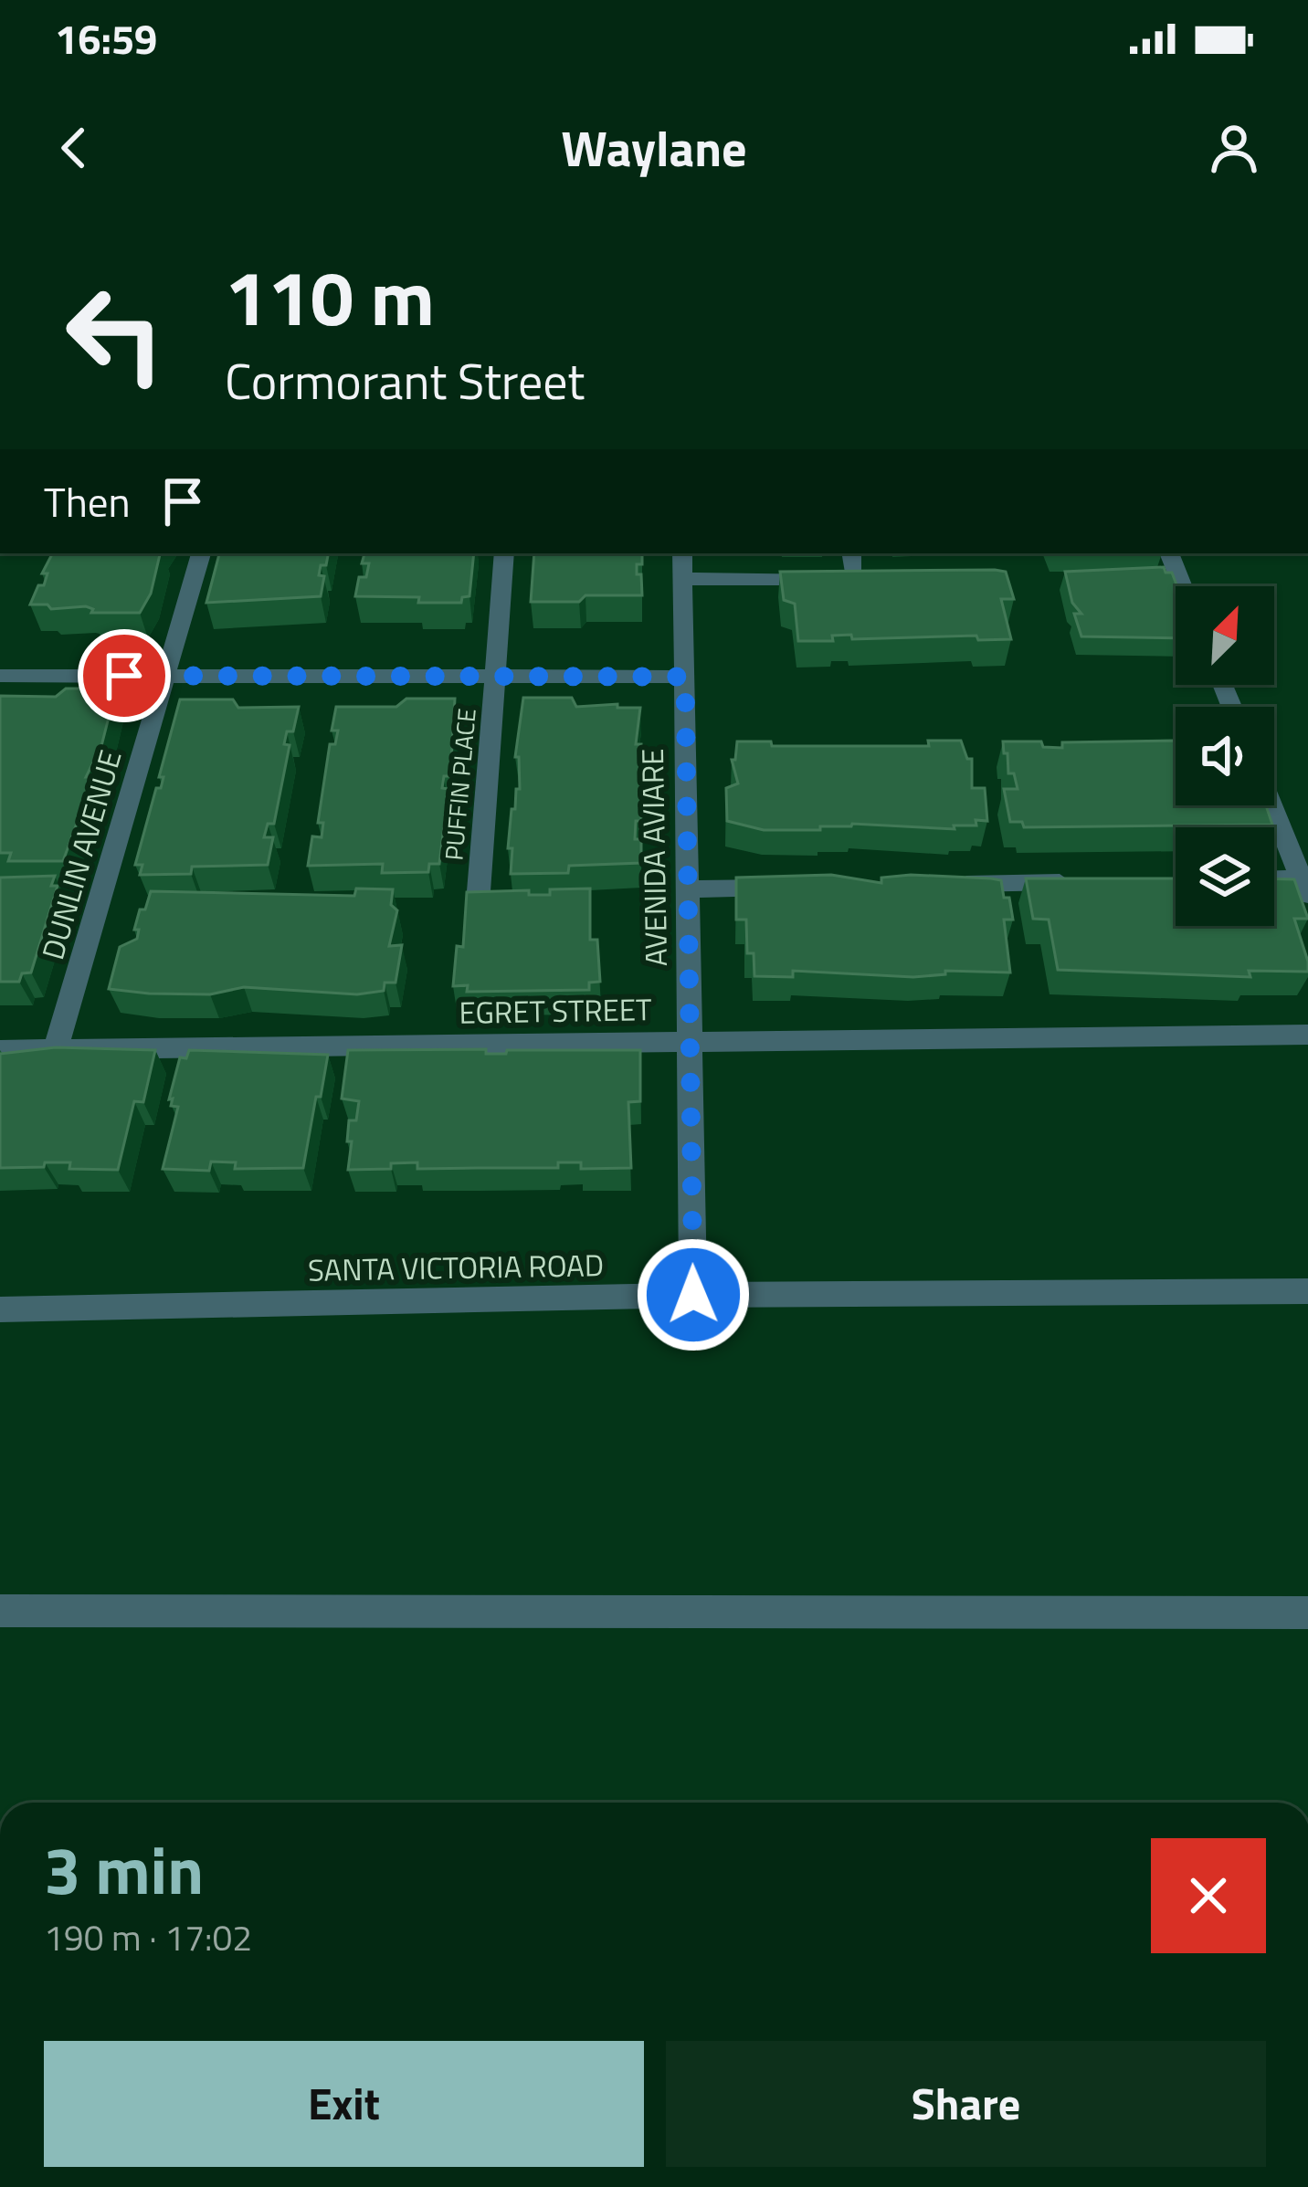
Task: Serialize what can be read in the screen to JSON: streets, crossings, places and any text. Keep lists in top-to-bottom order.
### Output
{
  "streets": {
    "street": [
      "PUFFIN PLACE",
      "DUNLIN AVENUE",
      "AVENIDA AVIARE",
      "EGRET STREET",
      "SANTA VICTORIA ROAD"
    ]
  },
  "crossings": [
    ["DUNLIN AVENUE", "EGRET STREET"],
    ["AVENIDA AVIARE", "EGRET STREET"],
    ["AVENIDA AVIARE", "SANTA VICTORIA ROAD"]
  ],
  "north": "top right",
  "page": {
    "status": "16:59",
    "header": "Waylane",
    "turn": ["110 m", "Cormorant Street"],
    "then": "Then",
    "heading": ["3 min", "190 m · 17:02"],
    "buttons": ["Exit", "Share"]
  }
}
